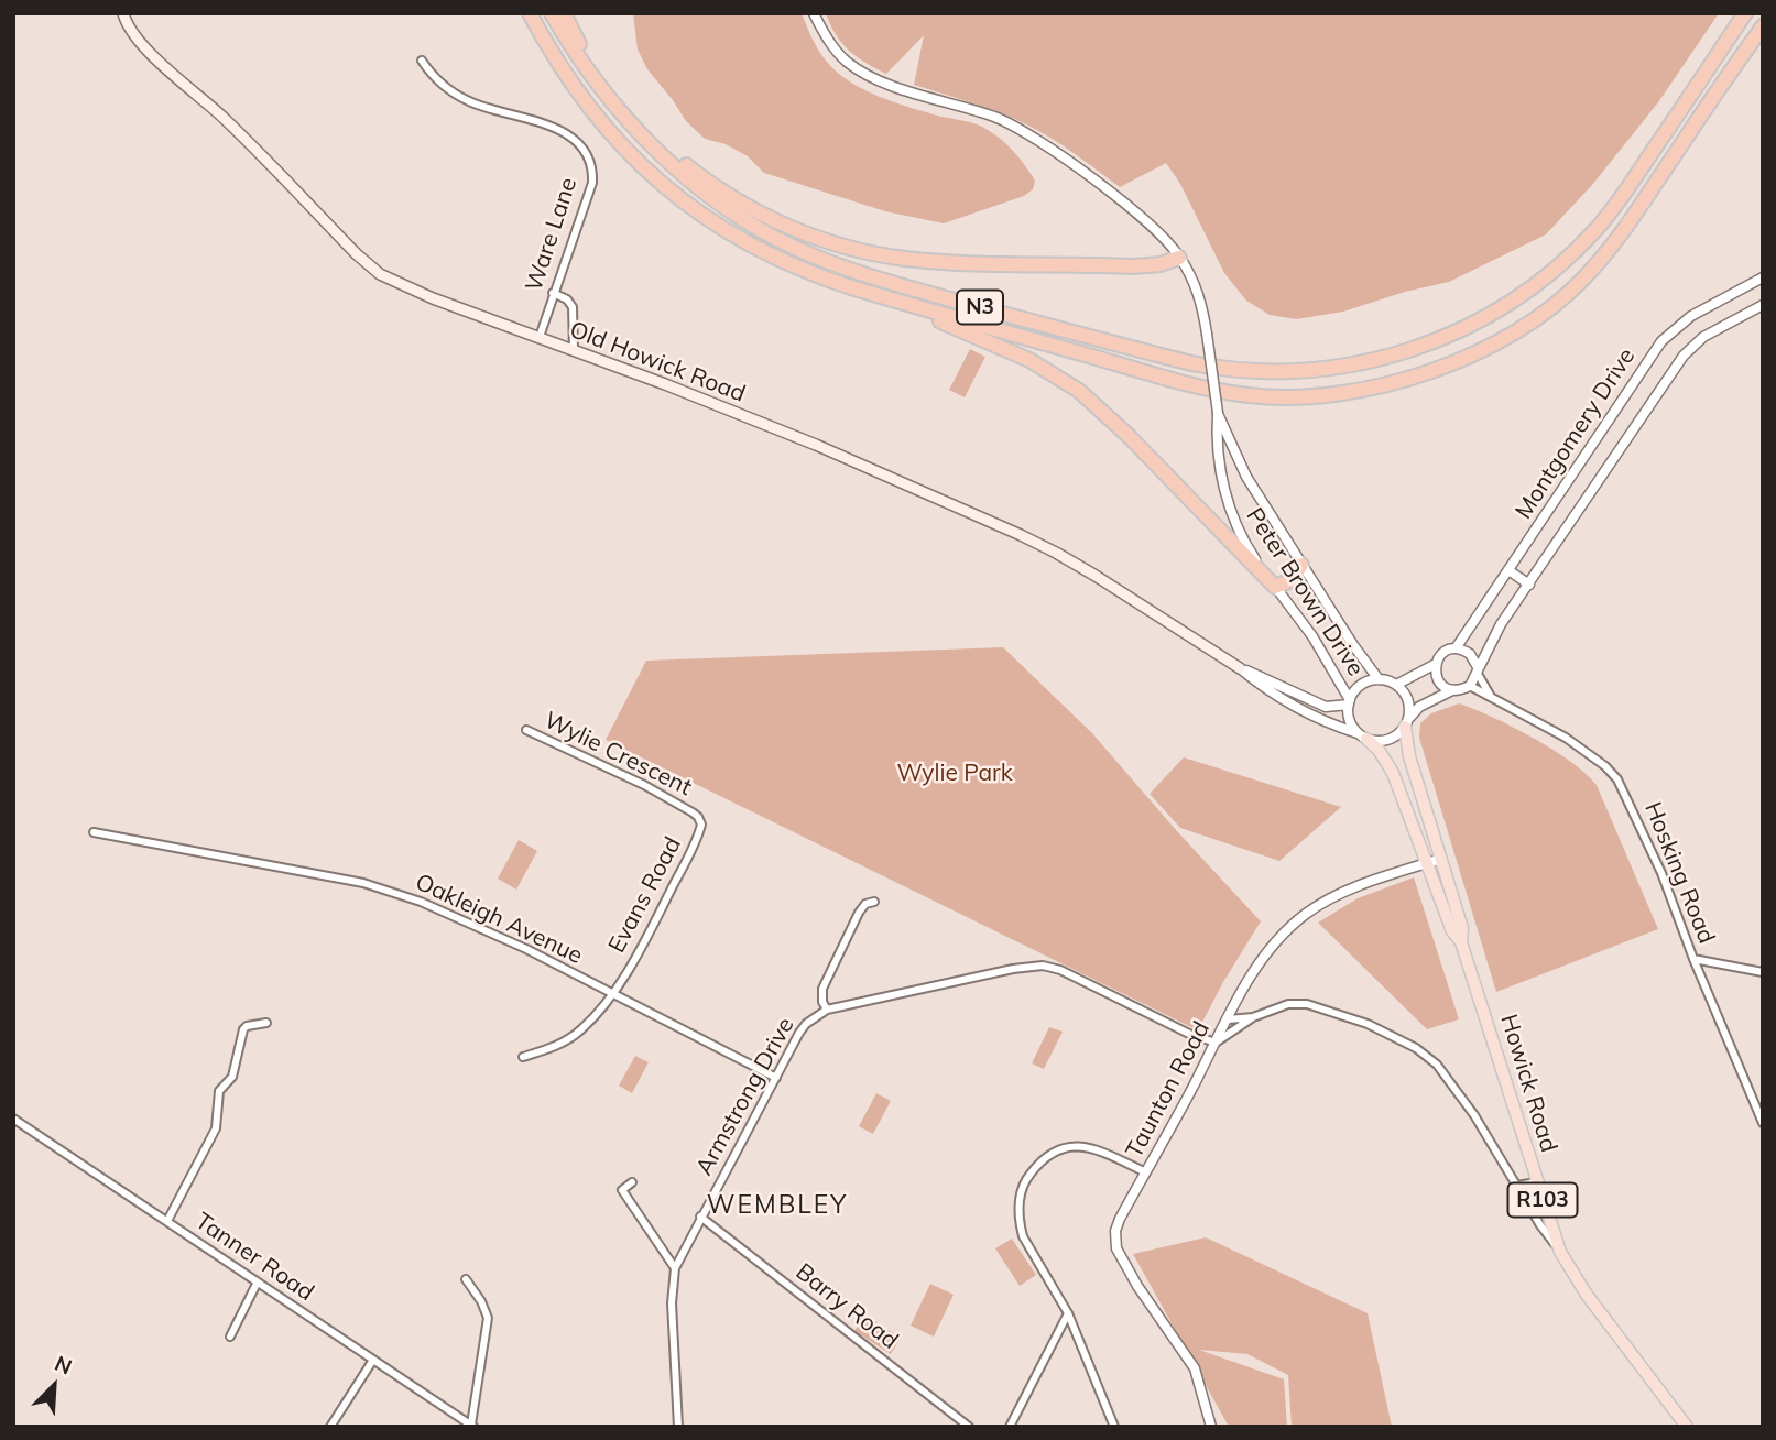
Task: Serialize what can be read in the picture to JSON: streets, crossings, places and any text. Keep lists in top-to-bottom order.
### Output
{
  "streets": {
    "highway": ["N3"],
    "main road": ["Old Howick Road", "Howick Road", "R103"],
    "street": [
      "Ware Lane",
      "Montgomery Drive",
      "Peter Brown Drive",
      "Wylie Crescent",
      "Hosking Road",
      "Evans Road",
      "Oakleigh Avenue",
      "Taunton Road",
      "Armstrong Drive",
      "Tanner Road",
      "Barry Road"
    ]
  },
  "crossings": [
    ["Ware Lane", "Old Howick Road"],
    ["Old Howick Road", "Peter Brown Drive"],
    ["Old Howick Road", "Howick Road"],
    ["Old Howick Road", "R103"],
    ["Montgomery Drive", "Hosking Road"],
    ["Peter Brown Drive", "Howick Road"],
    ["Peter Brown Drive", "R103"],
    ["Wylie Crescent", "Evans Road"],
    ["Evans Road", "Oakleigh Avenue"],
    ["Oakleigh Avenue", "Armstrong Drive"],
    ["Howick Road", "Taunton Road"],
    ["Howick Road", "R103"],
    ["Taunton Road", "Armstrong Drive"],
    ["Armstrong Drive", "Barry Road"]
  ],
  "districts": ["WEMBLEY"],
  "parks": ["Wylie Park"],
  "north": "top right"
}
